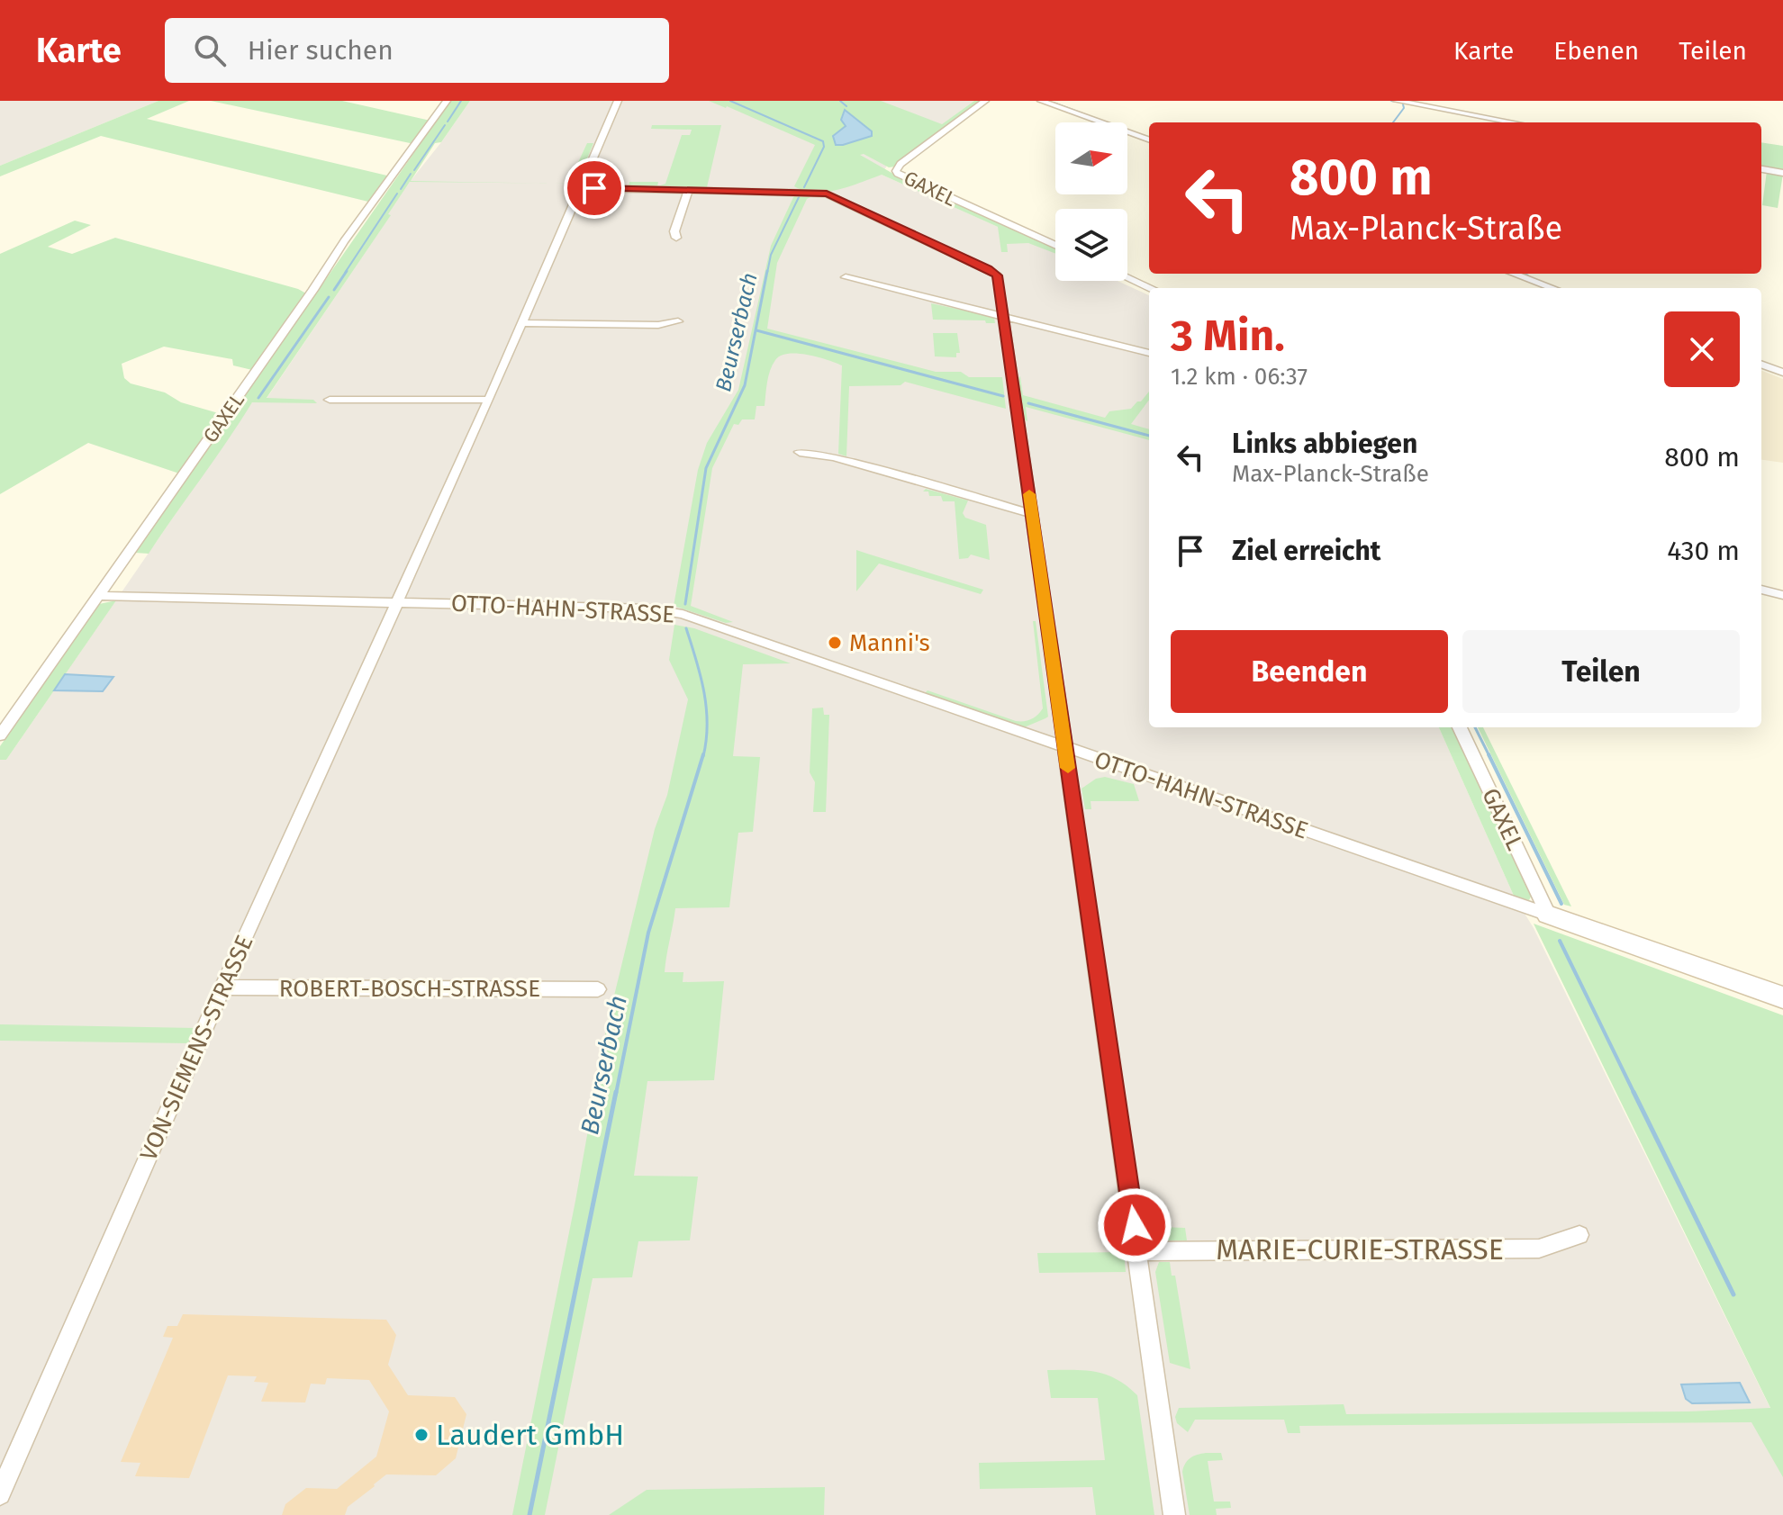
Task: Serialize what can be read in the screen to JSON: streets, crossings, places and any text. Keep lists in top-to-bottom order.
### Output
{
  "streets": {
    "street": [
      "GAXEL",
      "OTTO-HAHN-STRASSE",
      "ROBERT-BOSCH-STRASSE",
      "VON-SIEMENS-STRASSE",
      "MARIE-CURIE-STRASSE"
    ]
  },
  "crossings": [
    ["GAXEL", "OTTO-HAHN-STRASSE"],
    ["OTTO-HAHN-STRASSE", "VON-SIEMENS-STRASSE"],
    ["ROBERT-BOSCH-STRASSE", "VON-SIEMENS-STRASSE"]
  ],
  "water": ["Beurserbach"],
  "places": ["Manni's", "Laudert GmbH"],
  "north": "right",
  "page": {
    "header": "Karte",
    "search": "Hier suchen",
    "nav": ["Karte", "Ebenen", "Teilen"],
    "turn": ["800 m", "Max-Planck-Straße"],
    "heading": ["3 Min.", "1.2 km · 06:37"],
    "list": [
      {
        "name": "Links abbiegen",
        "note": "Max-Planck-Straße",
        "value": "800 m"
      },
      {
        "name": "Ziel erreicht",
        "value": "430 m"
      }
    ],
    "buttons": ["Beenden", "Teilen"]
  }
}
